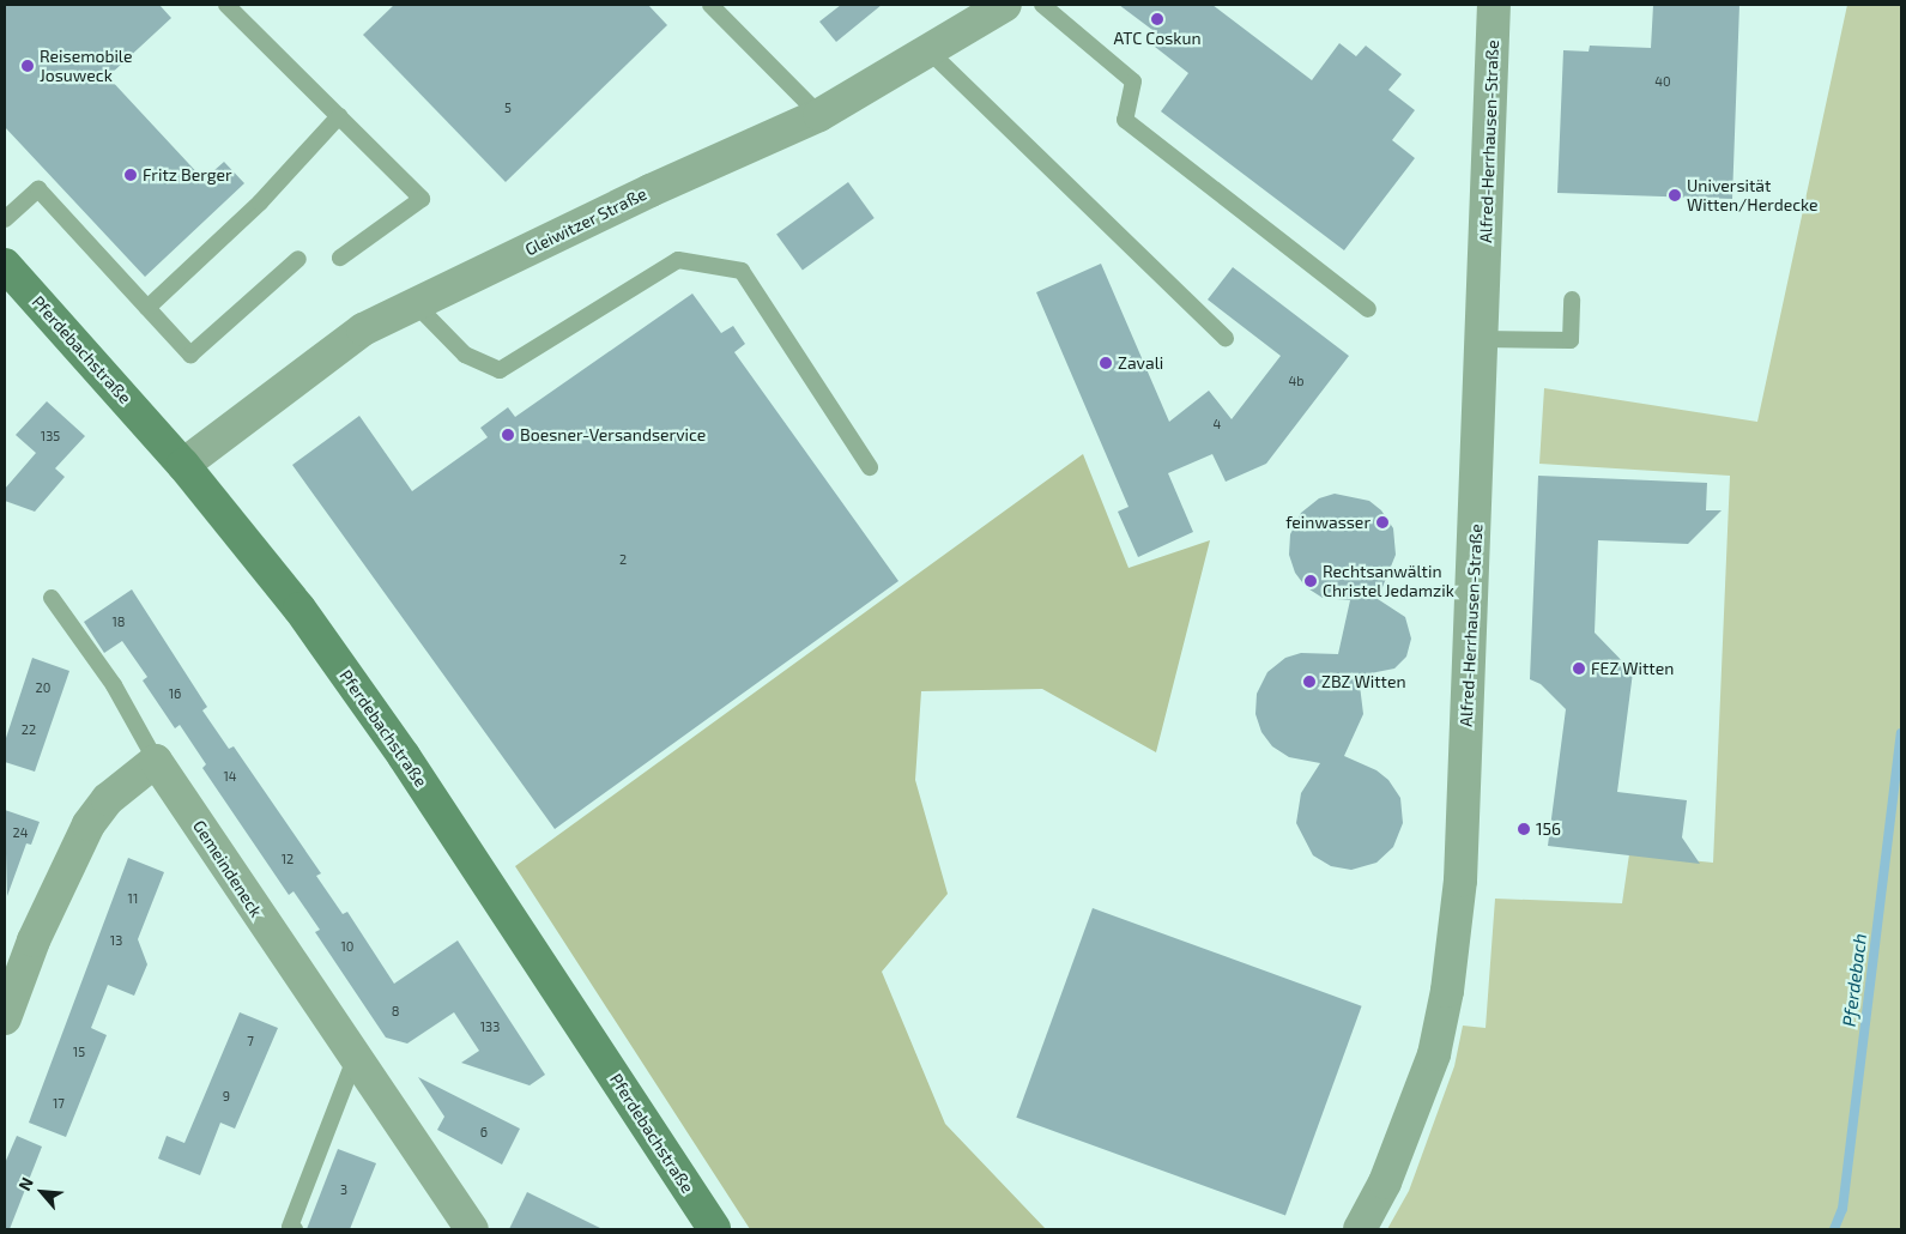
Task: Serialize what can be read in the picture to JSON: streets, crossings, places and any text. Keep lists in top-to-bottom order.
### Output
{
  "streets": {
    "main road": ["Pferdebachstraße"],
    "street": ["Alfred-Herrhausen-Straße", "Gleiwitzer Straße", "Gemeindeneck"]
  },
  "crossings": [
    ["Gleiwitzer Straße", "Pferdebachstraße"]
  ],
  "water": ["Pferdebach"],
  "places": [
    "ATC Coskun",
    "Reisemobile Josuweck",
    "Fritz Berger",
    "Universität Witten/Herdecke",
    "Zavali",
    "Boesner-Versandservice",
    "feinwasser",
    "Rechtsanwältin Christel Jedamzik",
    "FEZ Witten",
    "ZBZ Witten",
    "156"
  ],
  "house_numbers": [
    "40",
    "5",
    "4b",
    "4",
    "135",
    "2",
    "18",
    "20",
    "16",
    "22",
    "14",
    "24",
    "12",
    "11",
    "13",
    "10",
    "8",
    "133",
    "7",
    "15",
    "9",
    "17",
    "6",
    "3"
  ],
  "north": "top left"
}
